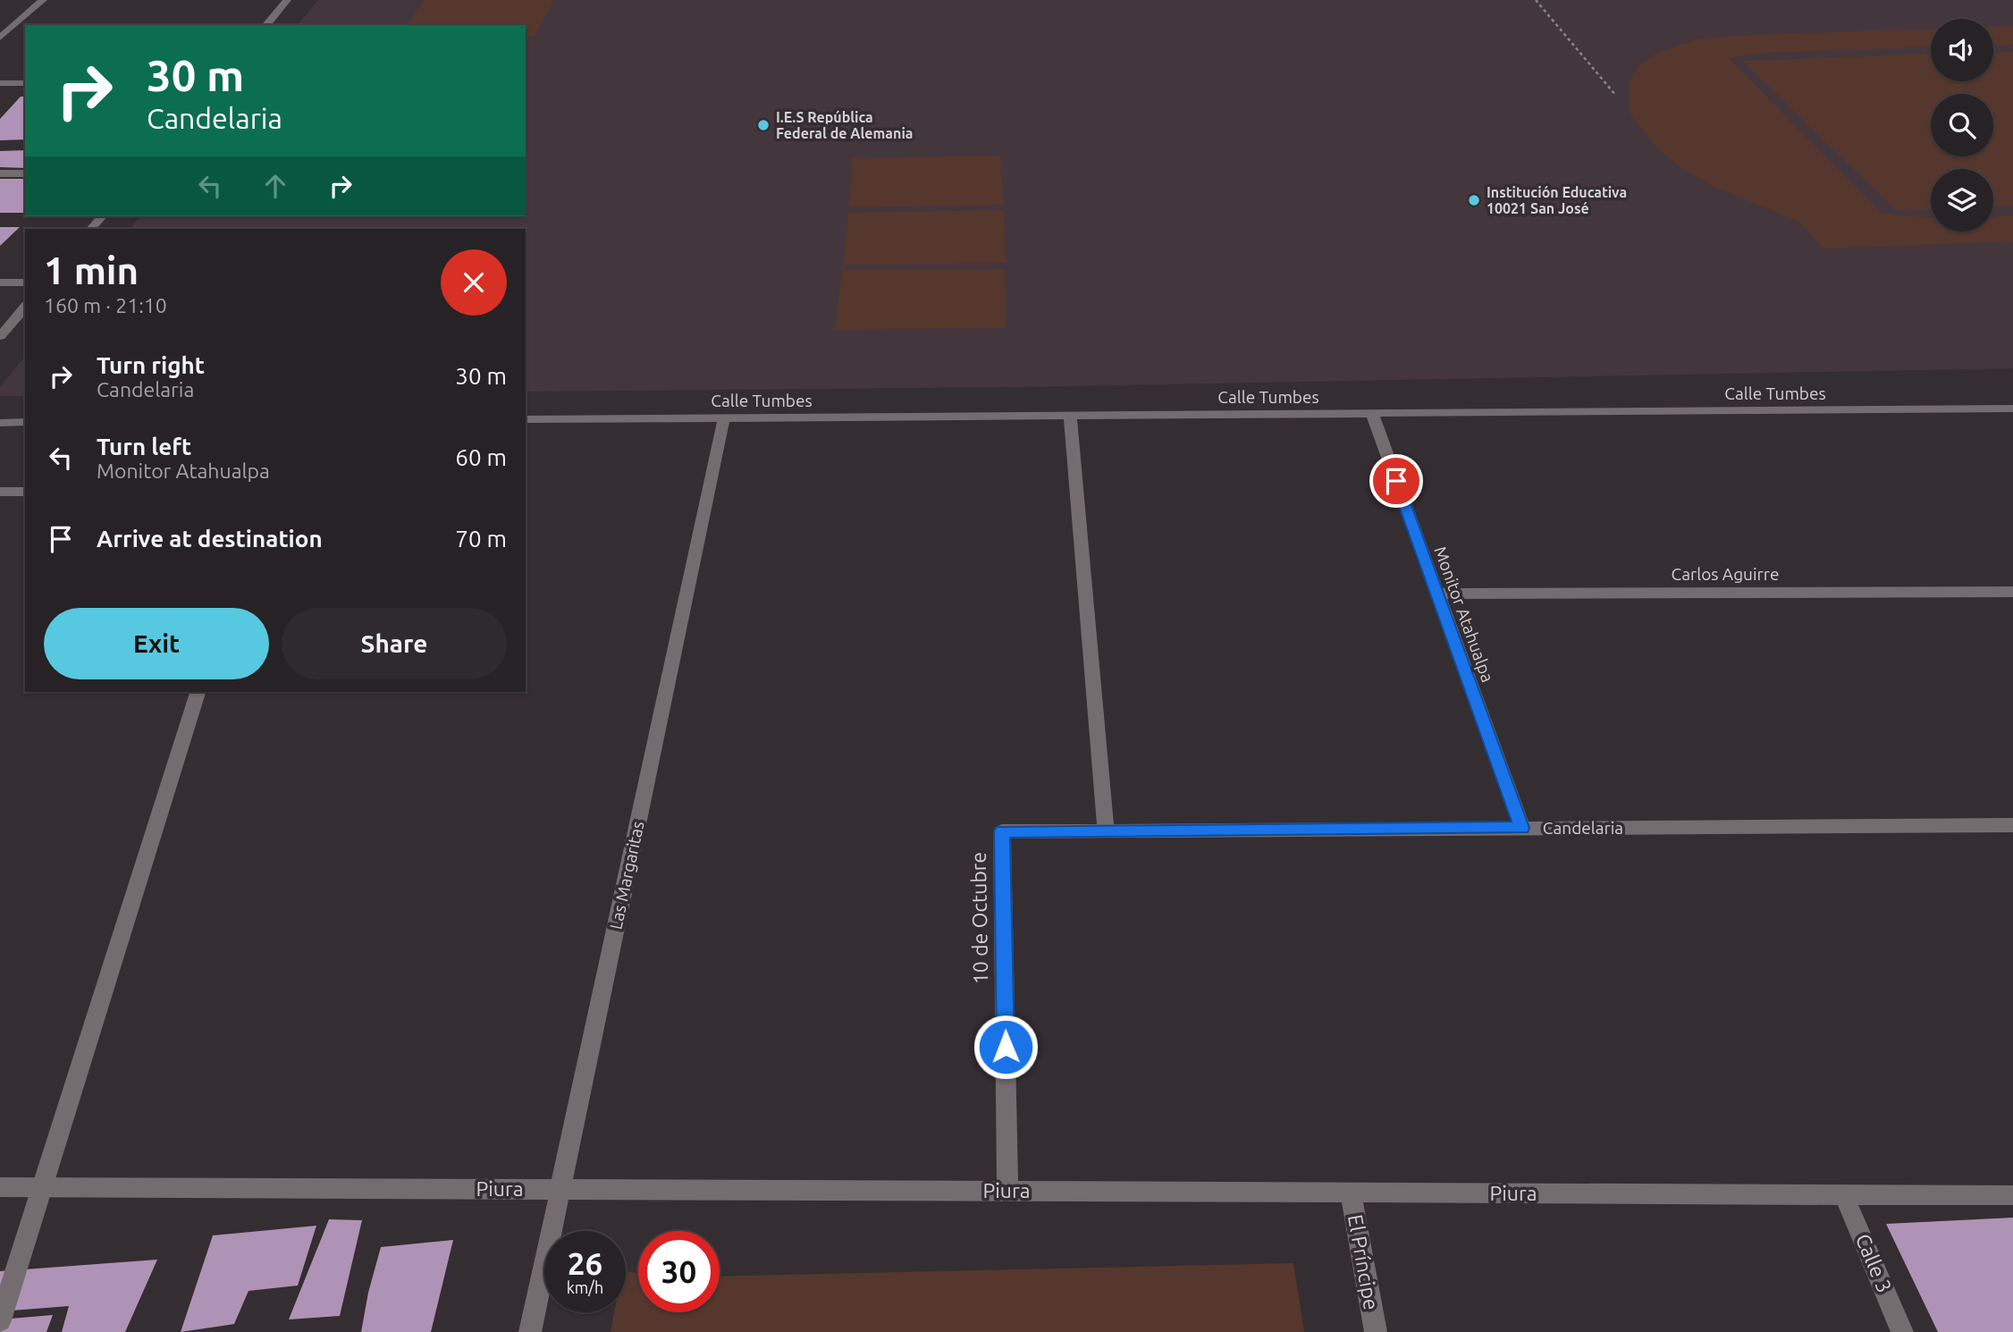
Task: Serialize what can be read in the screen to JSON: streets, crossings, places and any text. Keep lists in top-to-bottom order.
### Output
{
  "streets": {
    "street": [
      "Calle Tumbes",
      "Carlos Aguirre",
      "Monitor Atahualpa",
      "Candelaria",
      "Las Margaritas",
      "10 de Octubre",
      "Piura",
      "El Príncipe",
      "Calle 3"
    ]
  },
  "crossings": [
    ["Calle Tumbes", "Monitor Atahualpa"],
    ["Calle Tumbes", "Las Margaritas"],
    ["Carlos Aguirre", "Monitor Atahualpa"],
    ["Monitor Atahualpa", "Candelaria"],
    ["Candelaria", "10 de Octubre"],
    ["Las Margaritas", "Piura"],
    ["10 de Octubre", "Piura"],
    ["Piura", "El Príncipe"],
    ["Piura", "Calle 3"]
  ],
  "places": ["I.E.S República Federal de Alemania", "Institución Educativa 10021 San José"],
  "page": {
    "turn": ["30 m", "Candelaria"],
    "heading": ["1 min", "160 m · 21:10"],
    "list": [
      {
        "name": "Turn right",
        "note": "Candelaria",
        "value": "30 m"
      },
      {
        "name": "Turn left",
        "note": "Monitor Atahualpa",
        "value": "60 m"
      },
      {
        "name": "Arrive at destination",
        "value": "70 m"
      }
    ],
    "buttons": ["Exit", "Share"],
    "speed": "26 km/h",
    "limit": "30"
  }
}
